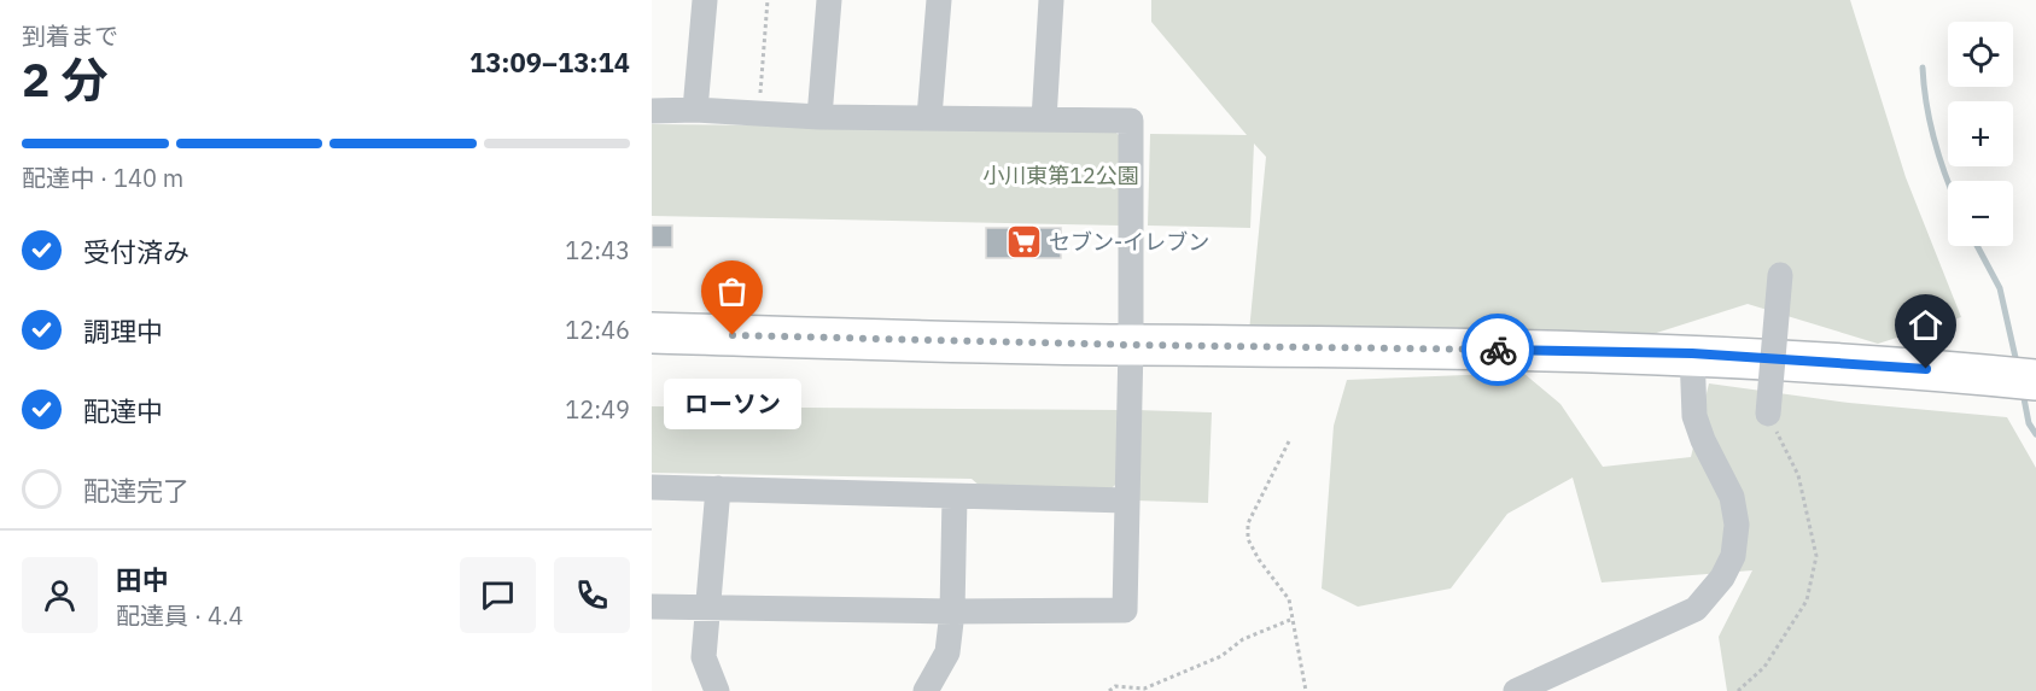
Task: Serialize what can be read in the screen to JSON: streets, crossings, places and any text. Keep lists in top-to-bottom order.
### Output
{
  "parks": ["小川東第12公園"],
  "places": {
    "supermarket": ["セブン-イレブン"],
    "other": ["ローソン"]
  },
  "page": {
    "heading": ["2 分", "到着まで", "13:09–13:14"],
    "panel": ["田中", "配達員 · 4.4"],
    "map_buttons": ["+", "−"],
    "bar": "配達中 · 140 m",
    "list": [
      ["受付済み", "12:43"],
      ["調理中", "12:46"],
      ["配達中", "12:49"],
      "配達完了"
    ],
    "bubble": "ローソン"
  }
}
